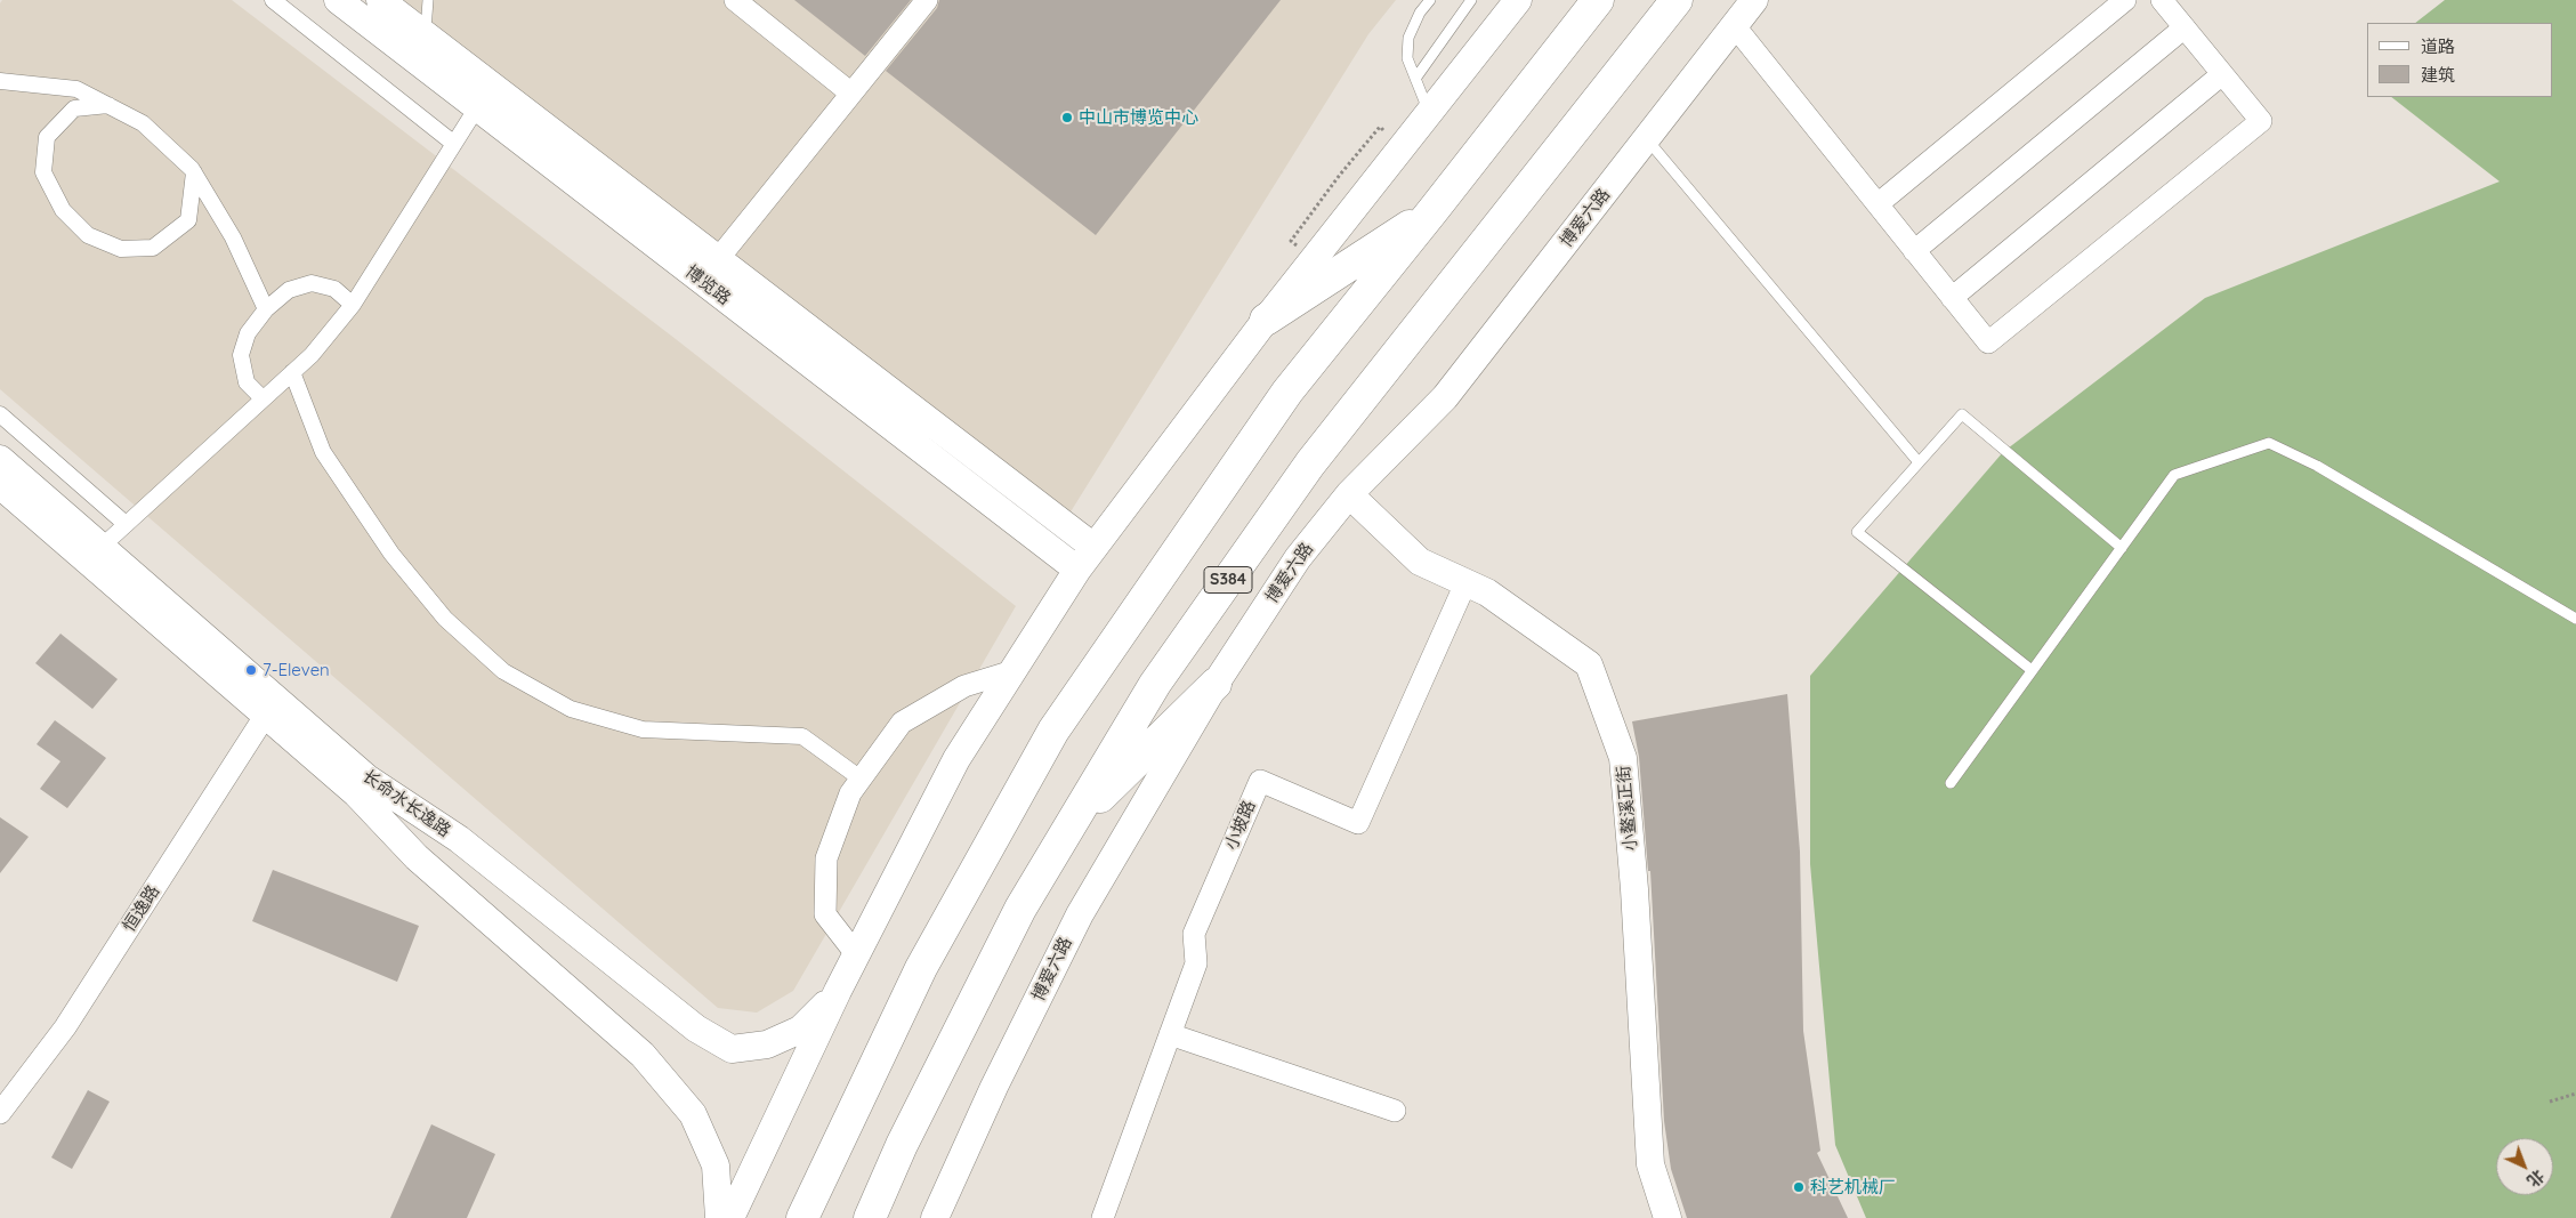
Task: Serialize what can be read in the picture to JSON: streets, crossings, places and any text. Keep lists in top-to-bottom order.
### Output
{
  "streets": {
    "highway": ["S384"],
    "street": [
      "博爱六路",
      "博览路",
      "长命水长逸路",
      "小鳌溪正街",
      "小坡路",
      "恒逸路"
    ]
  },
  "crossings": [
    ["博爱六路", "小鳌溪正街"],
    ["长命水长逸路", "恒逸路"],
    ["小鳌溪正街", "小坡路"]
  ],
  "places": ["中山市博览中心", "7-Eleven", "科艺机械厂"],
  "legend": ["道路", "建筑"],
  "north": "bottom right"
}
